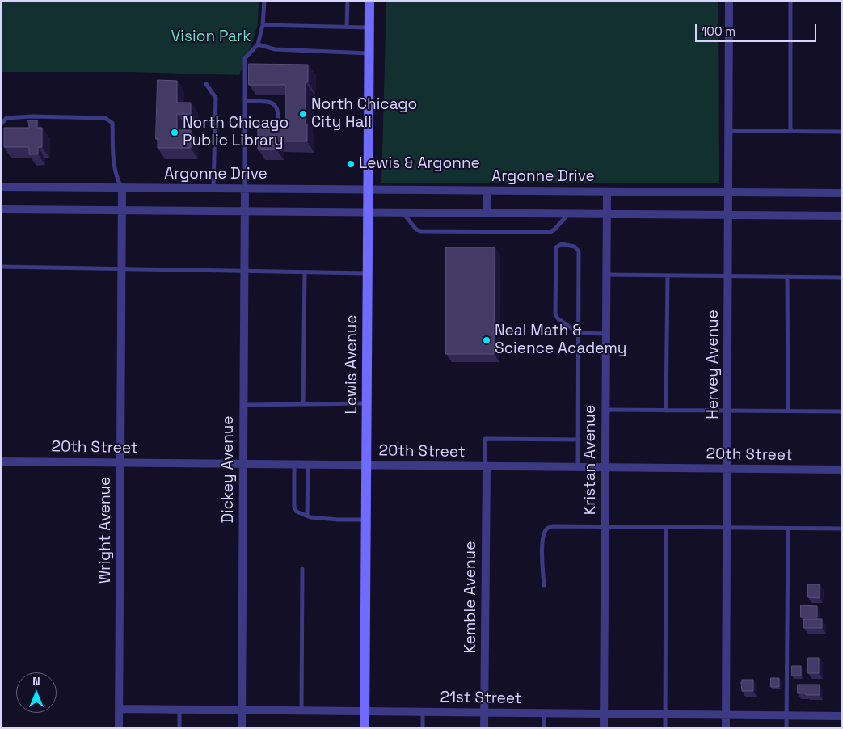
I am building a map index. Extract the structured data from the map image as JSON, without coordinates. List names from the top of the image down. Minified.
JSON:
{"streets":{"main road":["Lewis Avenue"],"street":["Argonne Drive","Hervey Avenue","20th Street","Kristan Avenue","Dickey Avenue","Wright Avenue","Kemble Avenue","21st Street"]},"crossings":[["Argonne Drive","Lewis Avenue"],["Argonne Drive","Hervey Avenue"],["Argonne Drive","Kristan Avenue"],["Argonne Drive","Dickey Avenue"],["Argonne Drive","Wright Avenue"],["Lewis Avenue","20th Street"],["Lewis Avenue","21st Street"],["Hervey Avenue","20th Street"],["Hervey Avenue","21st Street"],["20th Street","Kristan Avenue"],["20th Street","Dickey Avenue"],["20th Street","Wright Avenue"],["20th Street","Kemble Avenue"],["Kristan Avenue","21st Street"],["Dickey Avenue","21st Street"],["Wright Avenue","21st Street"],["Kemble Avenue","21st Street"]],"parks":["Vision Park"],"places":["North Chicago City Hall","North Chicago Public Library","Lewis & Argonne","Neal Math & Science Academy"],"scale_bar":"100 m","north":"top"}
